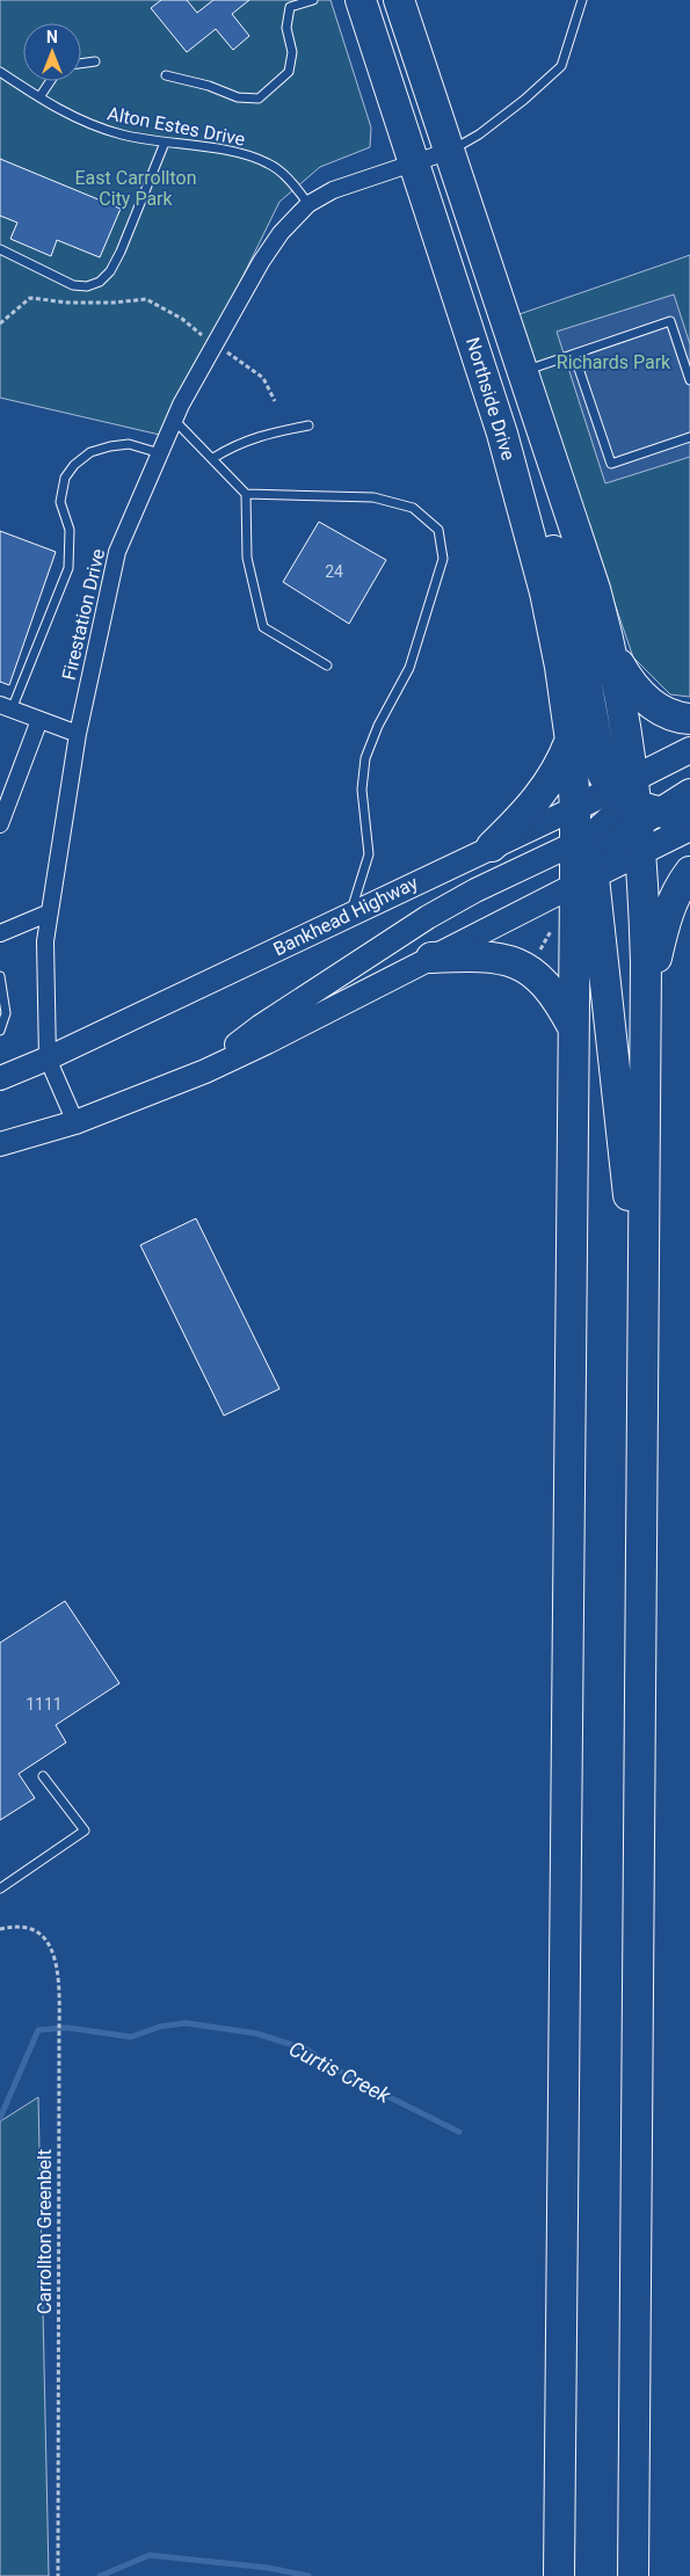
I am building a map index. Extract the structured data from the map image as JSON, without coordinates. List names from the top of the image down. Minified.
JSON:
{"streets":{"highway":["Northside Drive"],"main road":["Bankhead Highway"],"street":["Firestation Drive"],"lane":["Alton Estes Drive"],"path":["Carrollton Greenbelt"]},"crossings":[["Alton Estes Drive","Firestation Drive"],["Northside Drive","Firestation Drive"],["Northside Drive","Bankhead Highway"],["Firestation Drive","Bankhead Highway"]],"water":["Curtis Creek"],"parks":["East Carrollton City Park","Richards Park"],"house_numbers":["24","1111"],"north":"top"}
